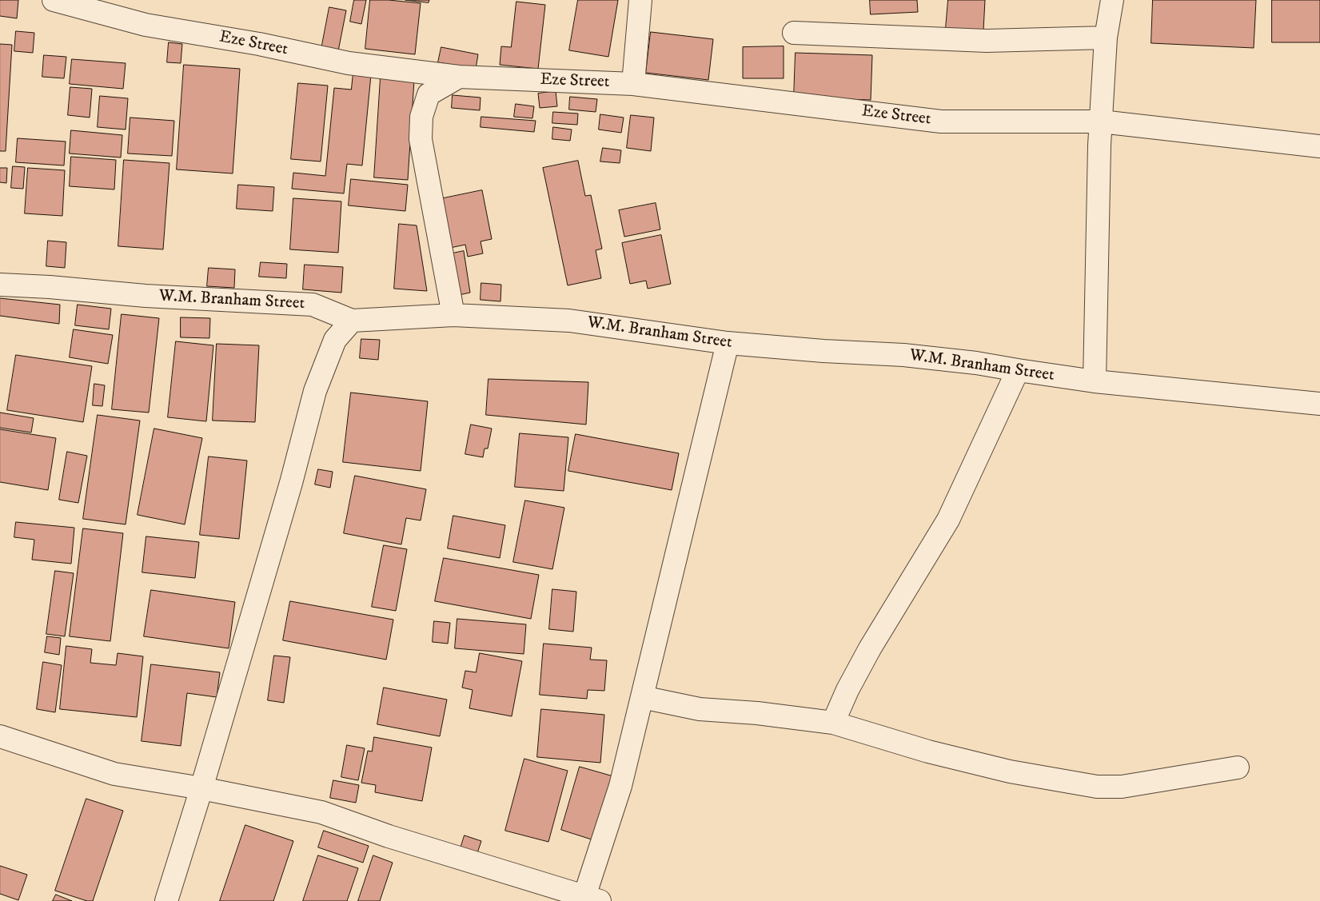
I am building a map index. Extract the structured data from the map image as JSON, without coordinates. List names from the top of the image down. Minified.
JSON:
{"streets":{"street":["Eze Street","W.M. Branham Street"]}}
